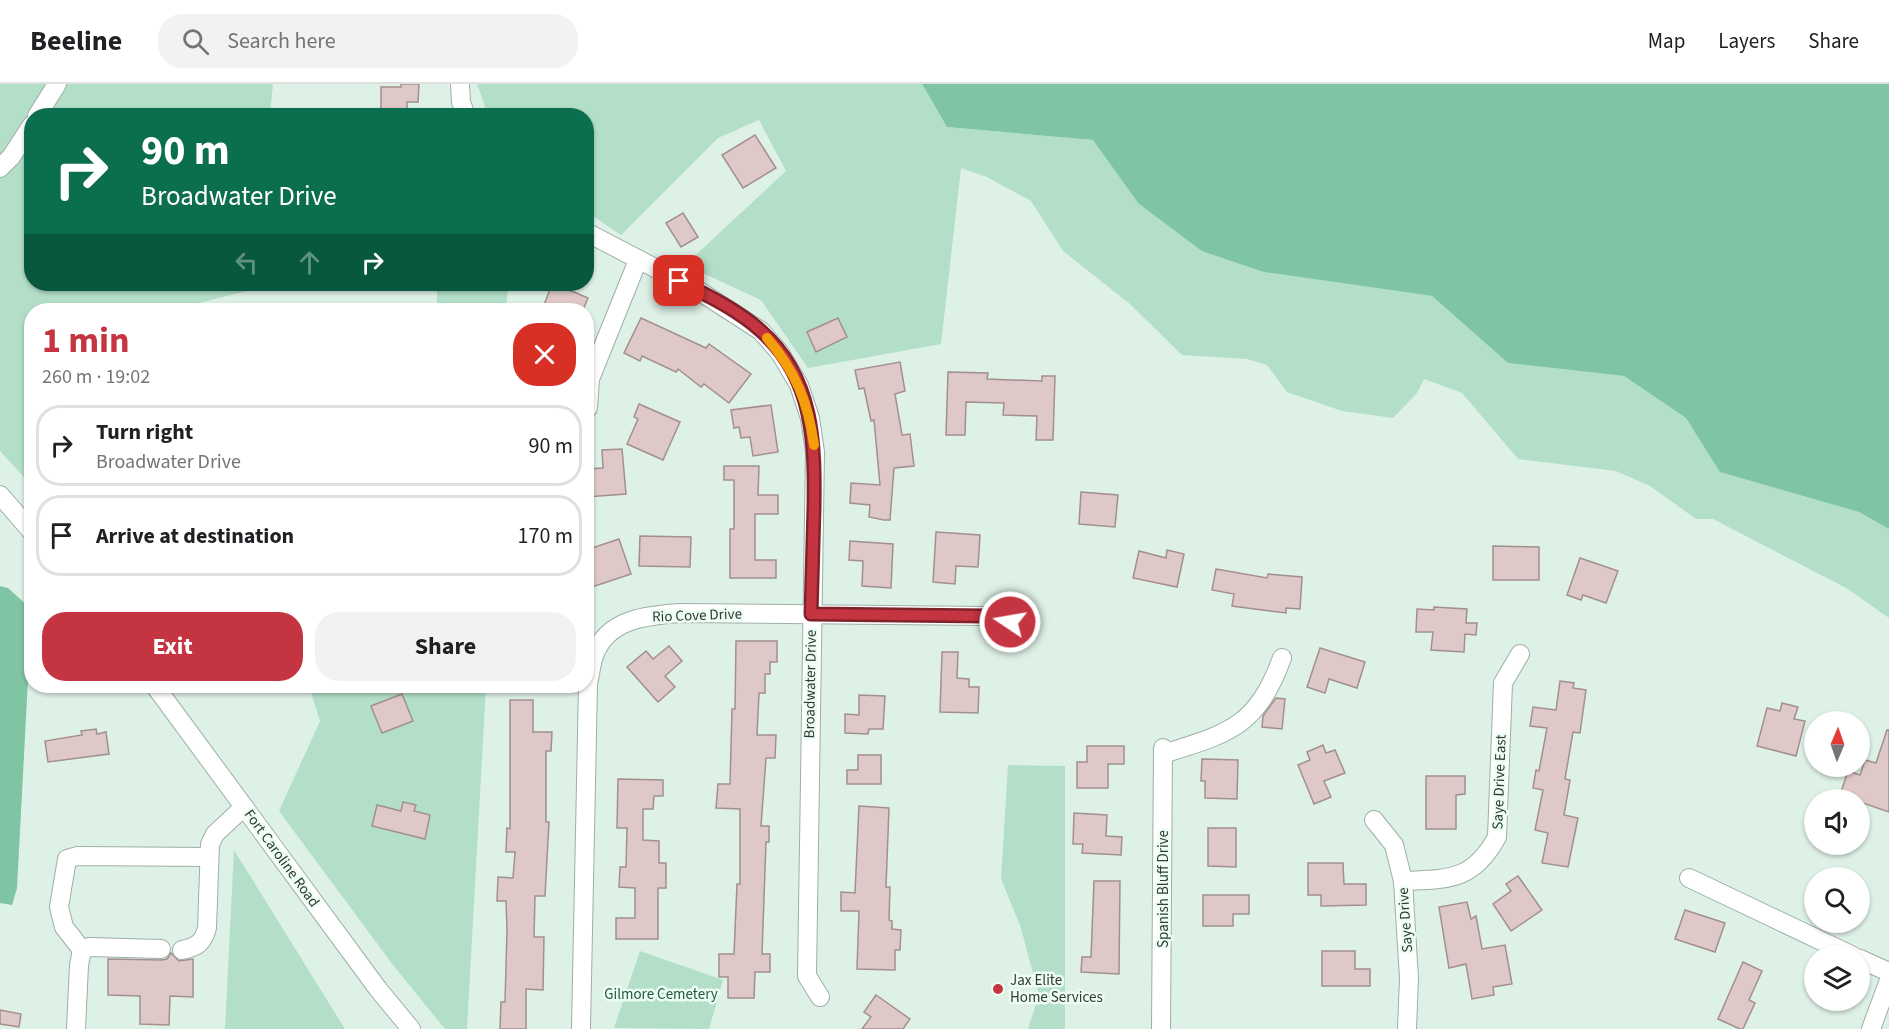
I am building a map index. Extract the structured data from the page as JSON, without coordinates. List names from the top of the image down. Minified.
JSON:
{"streets":{"street":["Rio Cove Drive","Broadwater Drive","Saye Drive East","Fort Caroline Road","Spanish Bluff Drive","Saye Drive"]},"crossings":[["Rio Cove Drive","Broadwater Drive"],["Saye Drive East","Saye Drive"]],"parks":["Gilmore Cemetery"],"places":["Jax Elite Home Services"],"north":"top","page":{"header":"Beeline","search":"Search here","nav":["Map","Layers","Share"],"turn":["90 m","Broadwater Drive"],"heading":["1 min","260 m · 19:02"],"list":[{"name":"Turn right","note":"Broadwater Drive","value":"90 m"},{"name":"Arrive at destination","value":"170 m"}],"buttons":["Exit","Share"]}}
